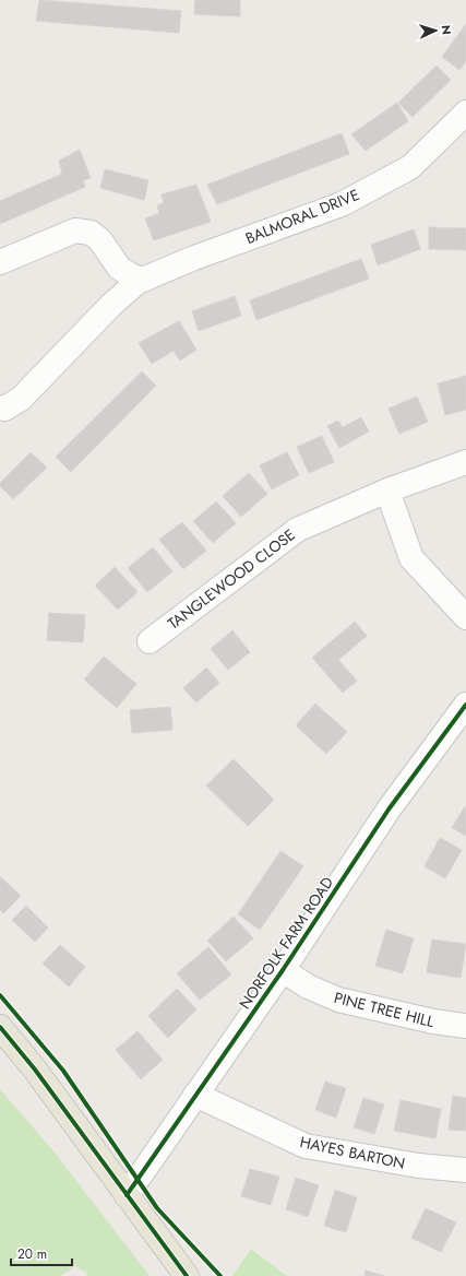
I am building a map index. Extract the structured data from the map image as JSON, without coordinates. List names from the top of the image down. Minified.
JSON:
{"streets":{"street":["BALMORAL DRIVE","TANGLEWOOD CLOSE","NORFOLK FARM ROAD","PINE TREE HILL","HAYES BARTON"]},"crossings":[["NORFOLK FARM ROAD","PINE TREE HILL"],["NORFOLK FARM ROAD","HAYES BARTON"]],"scale_bar":"20 m","north":"right"}
